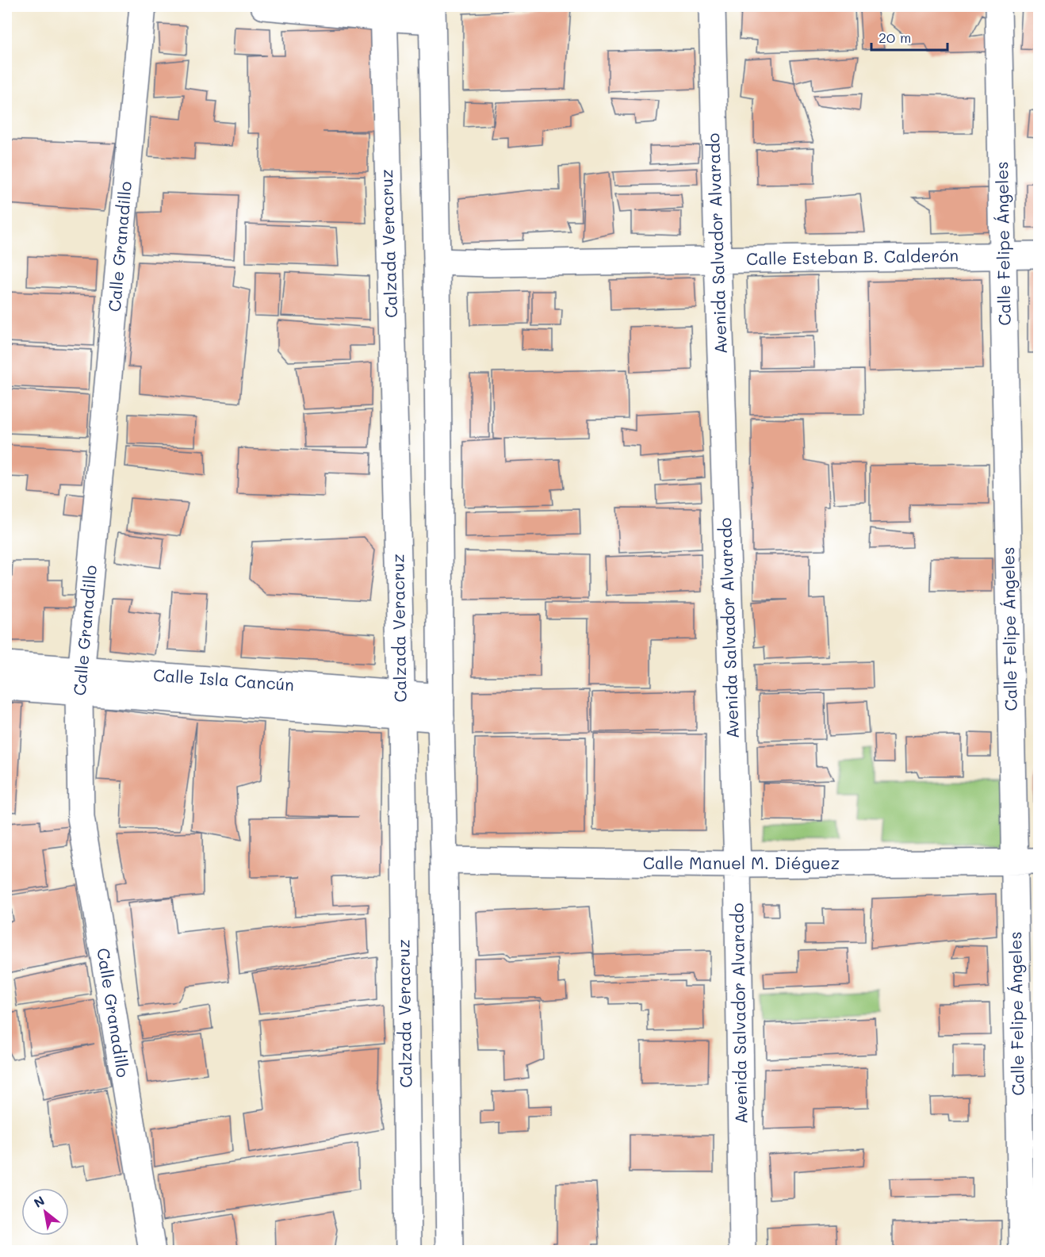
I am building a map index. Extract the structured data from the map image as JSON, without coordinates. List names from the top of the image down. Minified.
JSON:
{"streets":{"street":["Calzada Veracruz","Avenida Salvador Alvarado","Calle Felipe Ángeles","Calle Granadillo","Calle Esteban B. Calderón","Calle Isla Cancún","Calle Manuel M. Diéguez"]},"crossings":[["Calzada Veracruz","Calle Isla Cancún"],["Avenida Salvador Alvarado","Calle Esteban B. Calderón"],["Avenida Salvador Alvarado","Calle Manuel M. Diéguez"],["Calle Felipe Ángeles","Calle Esteban B. Calderón"],["Calle Felipe Ángeles","Calle Manuel M. Diéguez"],["Calle Granadillo","Calle Isla Cancún"]],"scale_bar":"20 m","north":"top left"}
